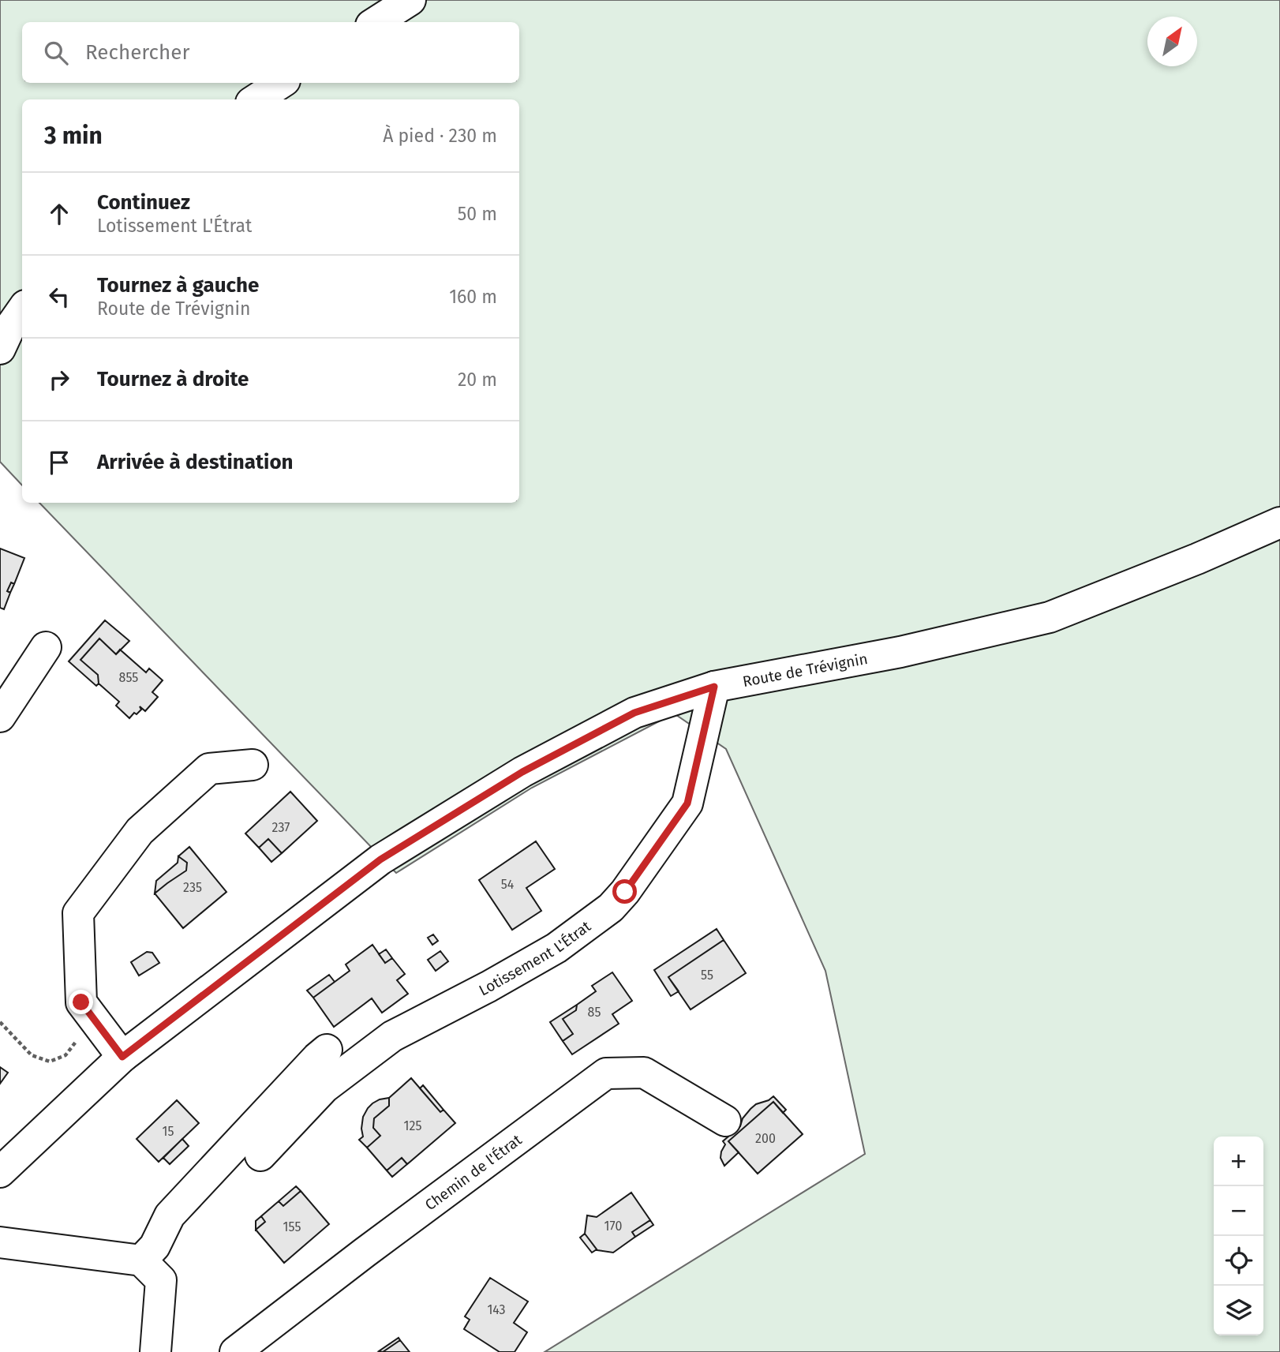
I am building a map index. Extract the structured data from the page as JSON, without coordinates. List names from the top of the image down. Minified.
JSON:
{"streets":{"street":["Route de Trévignin","Lotissement L'Étrat","Chemin de l'Étrat"]},"crossings":[["Route de Trévignin","Lotissement L'Étrat"]],"house_numbers":["855","237","54","235","55","85","125","15","200","170","155","143"],"north":"top right","page":{"search":"Rechercher","heading":["3 min","À pied · 230 m"],"list":[["Continuez","Lotissement L'Étrat","50 m"],["Tournez à gauche","Route de Trévignin","160 m"],["Tournez à droite","20 m"],"Arrivée à destination"],"map_buttons":["+","−"]}}
